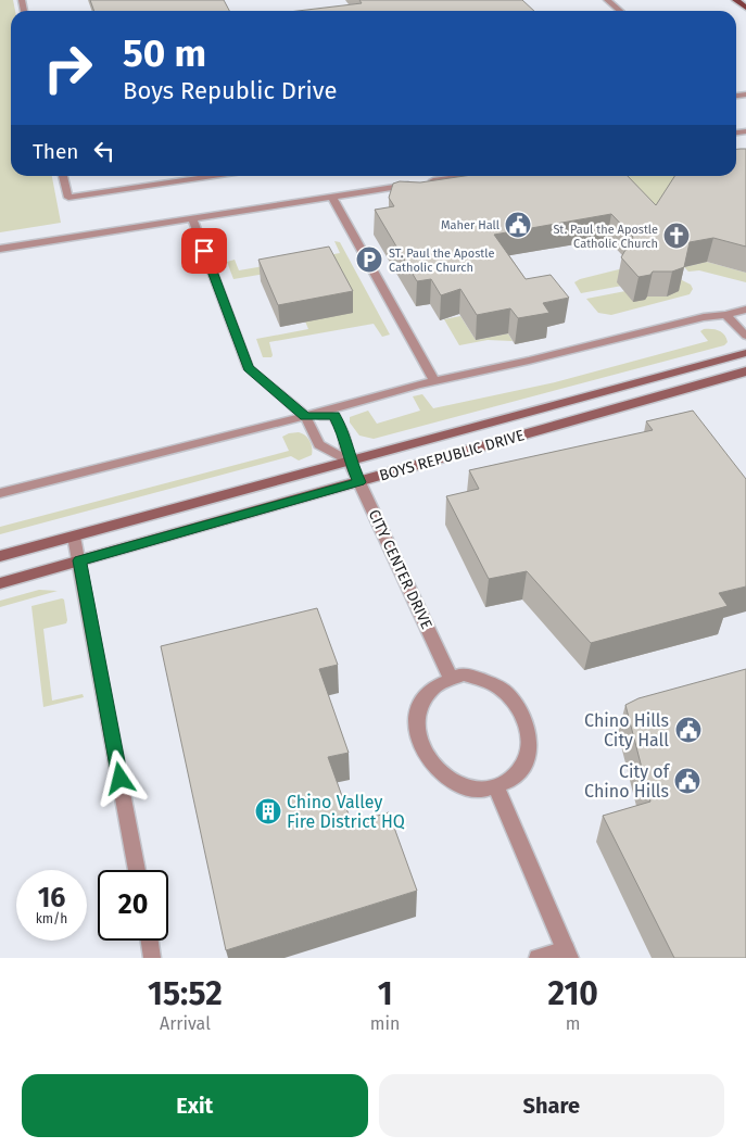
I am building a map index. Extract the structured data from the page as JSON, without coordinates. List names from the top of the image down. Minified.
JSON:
{"streets":{"main road":["BOYS REPUBLIC DRIVE"],"street":["CITY CENTER DRIVE"]},"crossings":[["BOYS REPUBLIC DRIVE","CITY CENTER DRIVE"]],"places":{"public building":["Maher Hall","Chino Hills City Hall","City of Chino Hills"],"church":["St. Paul the Apostle Catholic Church"],"parking":["ST. Paul the Apostle Catholic Church"],"building":["Chino Valley Fire District HQ"]},"page":{"turn":["50 m","Boys Republic Drive"],"then":"Then","speed":"16 km/h","limit":"20","eta":["15:52","Arrival","1","min","210","m"],"buttons":["Exit","Share"]}}
